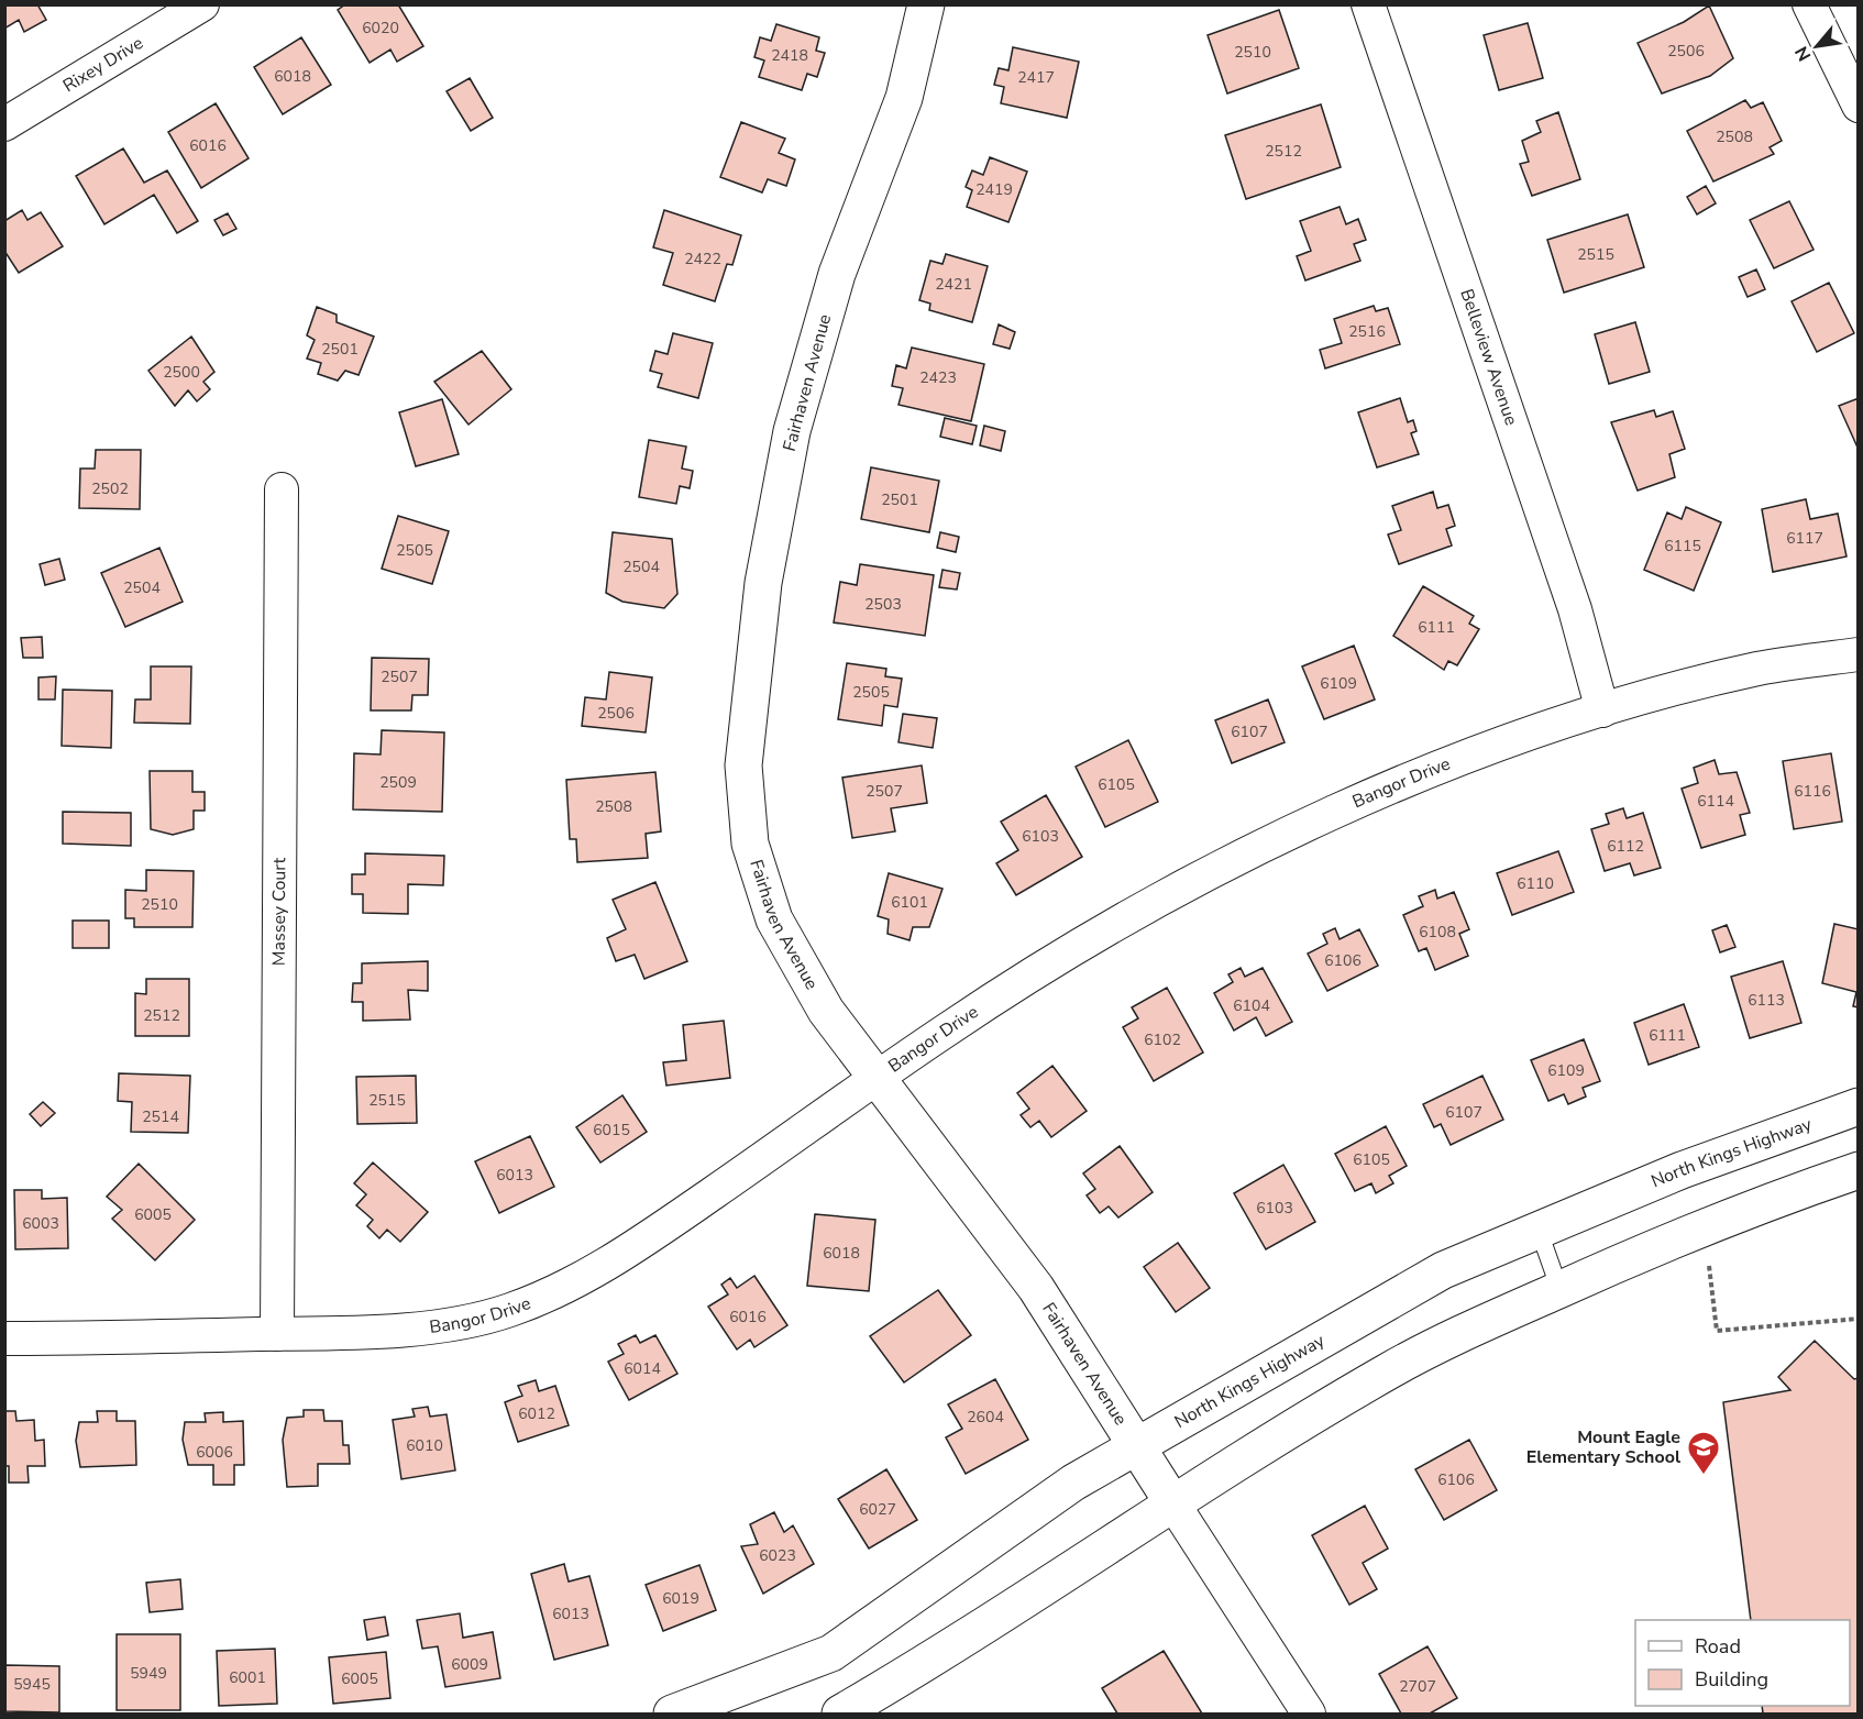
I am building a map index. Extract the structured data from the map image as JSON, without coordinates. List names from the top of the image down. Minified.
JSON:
{"streets":{"main road":["Fairhaven Avenue","North Kings Highway"],"street":["Rixey Drive","Belleview Avenue","Bangor Drive","Massey Court"]},"crossings":[["Belleview Avenue","Bangor Drive"],["Fairhaven Avenue","Bangor Drive"],["Fairhaven Avenue","North Kings Highway"],["Bangor Drive","Massey Court"]],"places":{"school or university":["Mount Eagle Elementary School"]},"house_numbers":["6020","2506","2510","2418","6018","2417","2508","6016","2512","2419","2515","2422","2421","2516","2501","2500","2423","2502","2501","6117","6115","2505","2504","2504","2503","6111","2507","6109","2505","2506","6107","2509","6105","2507","6116","6114","2508","6103","6112","6110","6101","2510","6108","6106","6113","6104","2512","6111","6102","6109","2515","6107","2514","6015","6105","6013","6103","6005","6003","6018","6016","6014","6012","2604","6010","6006","6106","6027","6023","6019","6013","6009","5949","6001","6005","5945","2707"],"legend":["Road","Building"],"north":"bottom left"}
